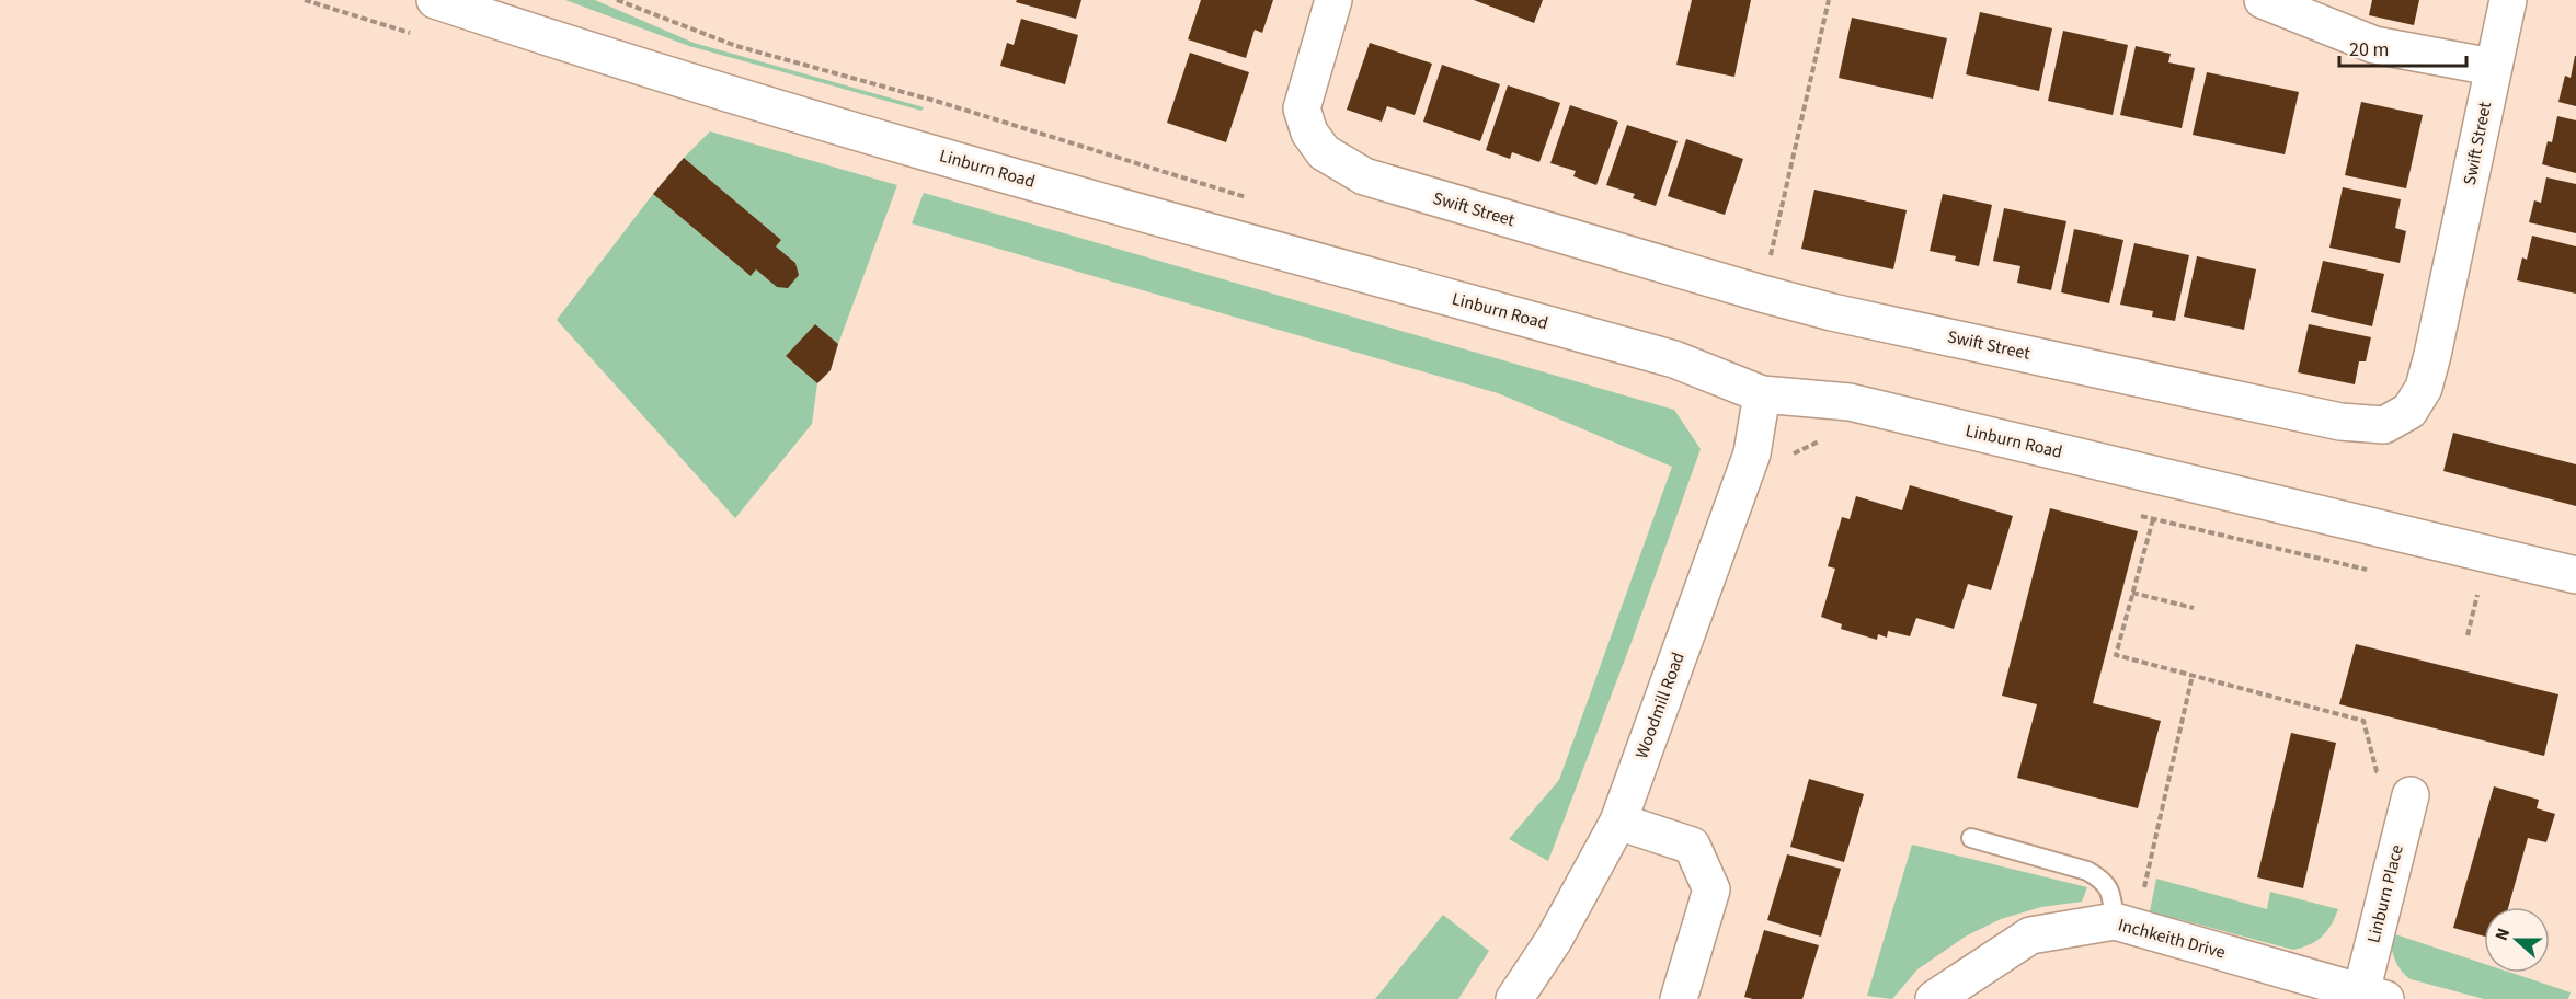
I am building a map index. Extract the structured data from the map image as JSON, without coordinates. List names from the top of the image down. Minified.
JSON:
{"streets":{"street":["Swift Street","Linburn Road","Woodmill Road","Linburn Place","Inchkeith Drive"]},"crossings":[["Linburn Road","Woodmill Road"],["Linburn Place","Inchkeith Drive"]],"scale_bar":"20 m","north":"left"}
